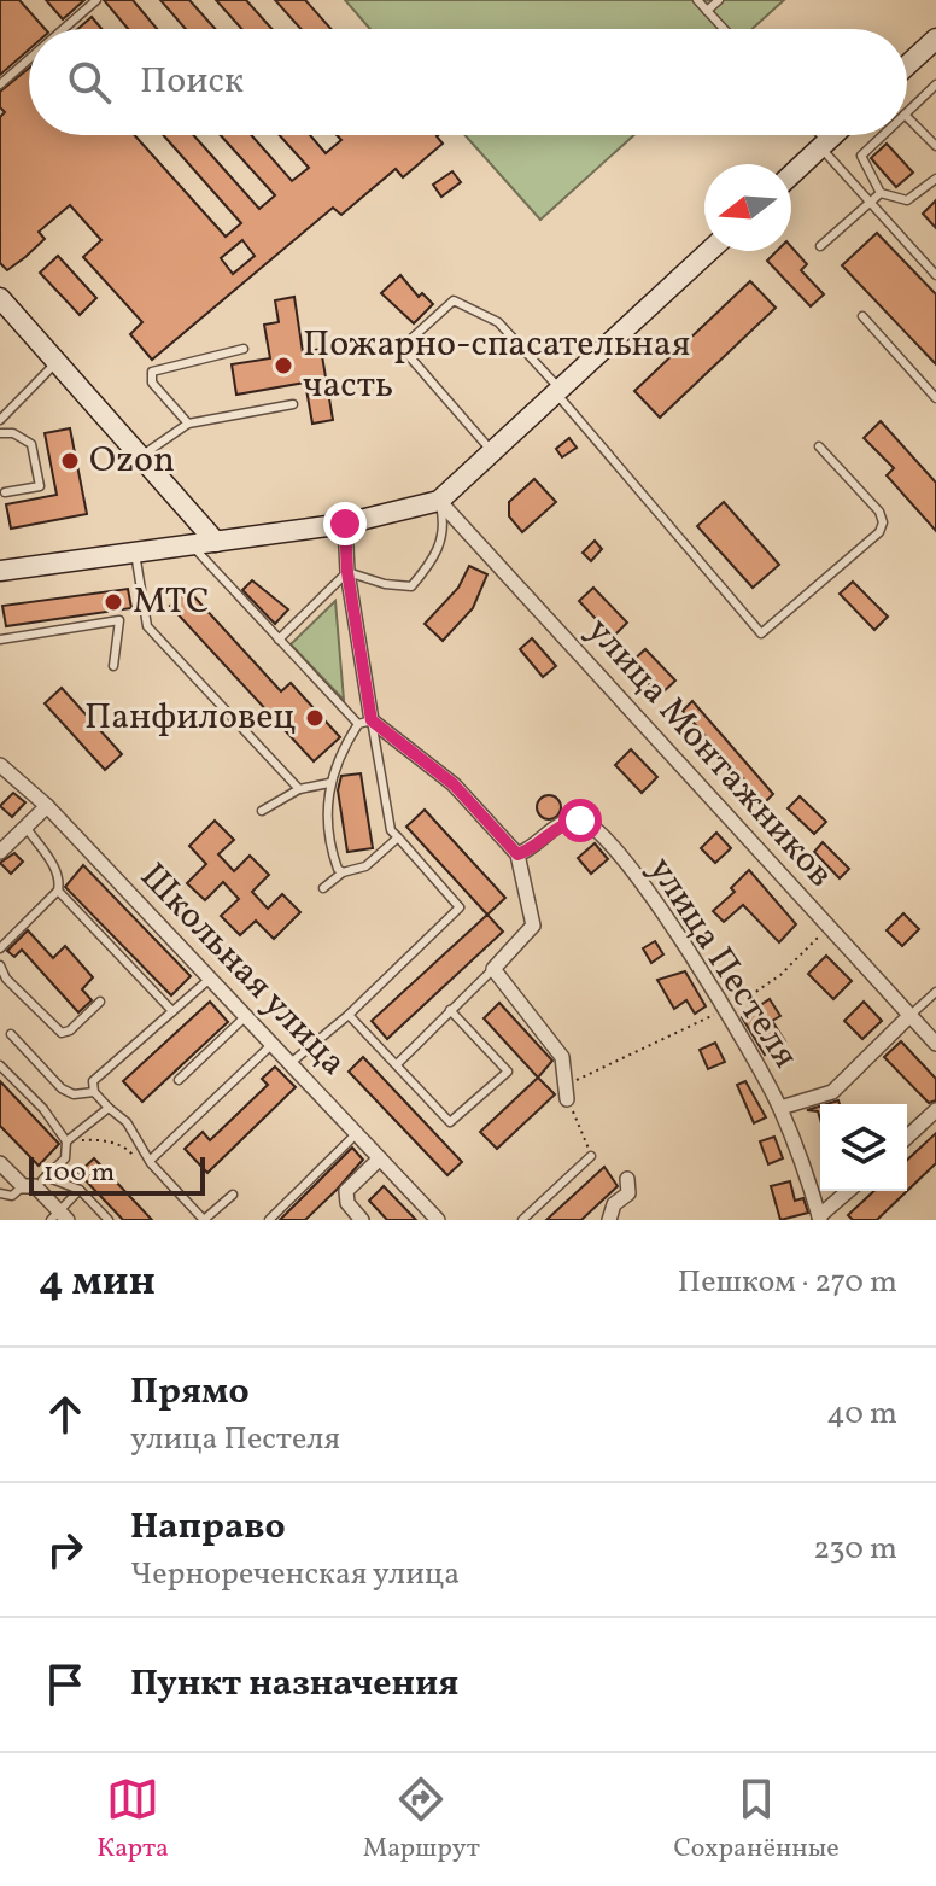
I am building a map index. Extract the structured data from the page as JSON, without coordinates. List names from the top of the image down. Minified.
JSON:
{"streets":{"street":["улица Монтажников","улица Пестеля","Школьная улица"]},"places":["Пожарно-спасательная часть","Ozon","МТС","Панфиловец"],"scale_bar":"100 m","north":"left","page":{"search":"Поиск","scale":"100 m","heading":["4 мин","Пешком · 270 m"],"list":[["Прямо","улица Пестеля","40 m"],["Направо","Чернореченская улица","230 m"],"Пункт назначения"],"nav":["Карта","Маршрут","Сохранённые"]}}
